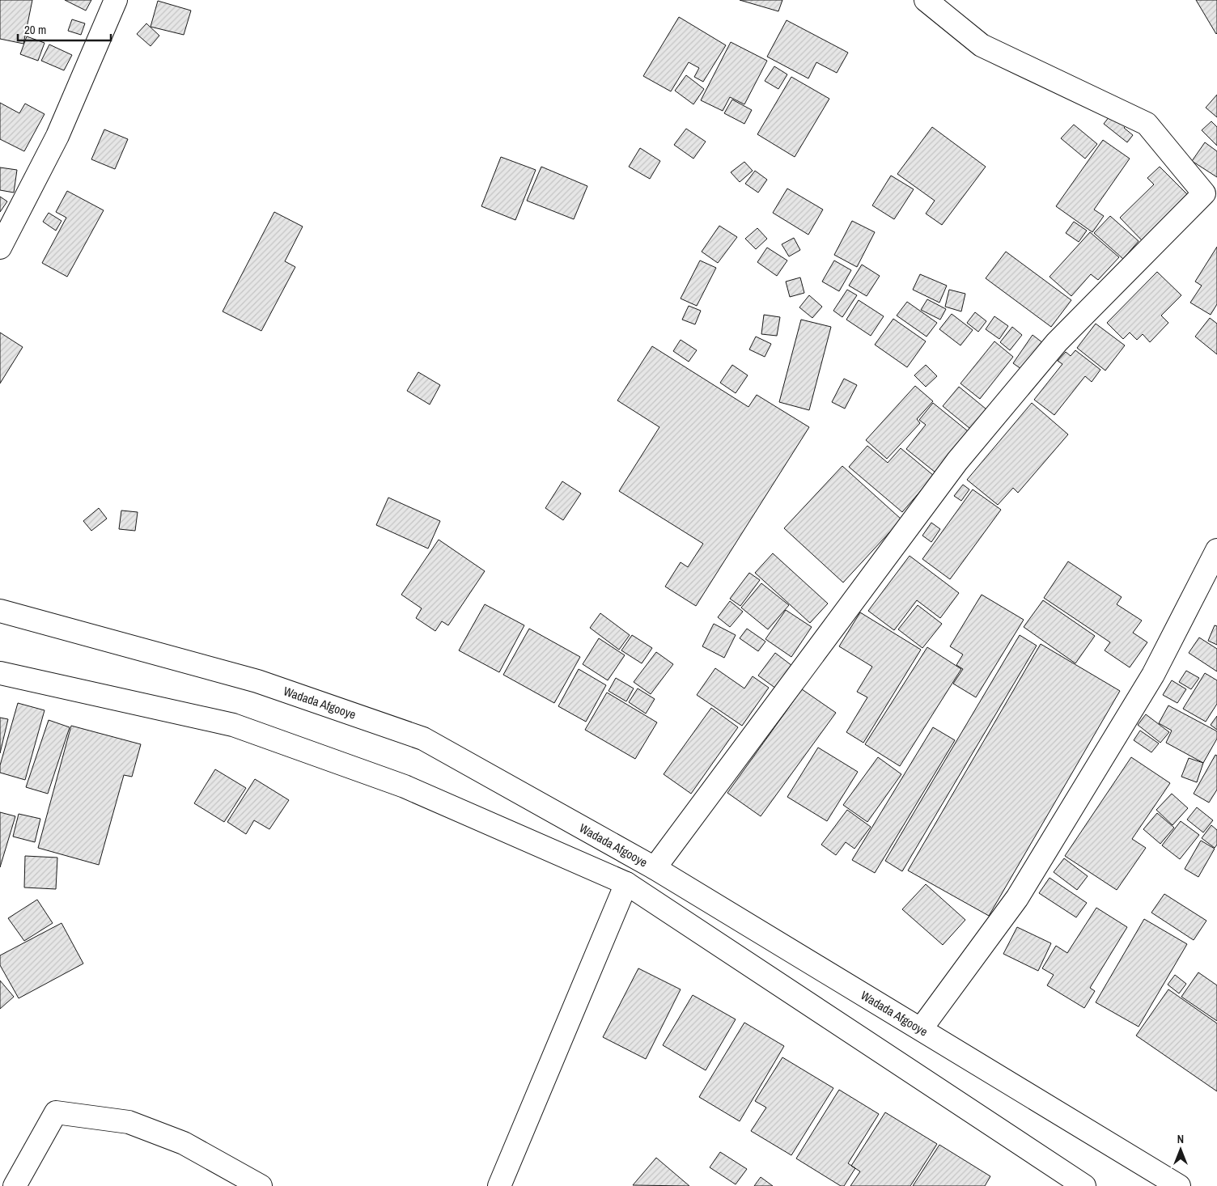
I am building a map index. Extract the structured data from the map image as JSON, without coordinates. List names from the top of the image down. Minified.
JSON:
{"streets":{"main road":["Wadada Afgooye"]},"scale_bar":"20 m","north":"top"}
